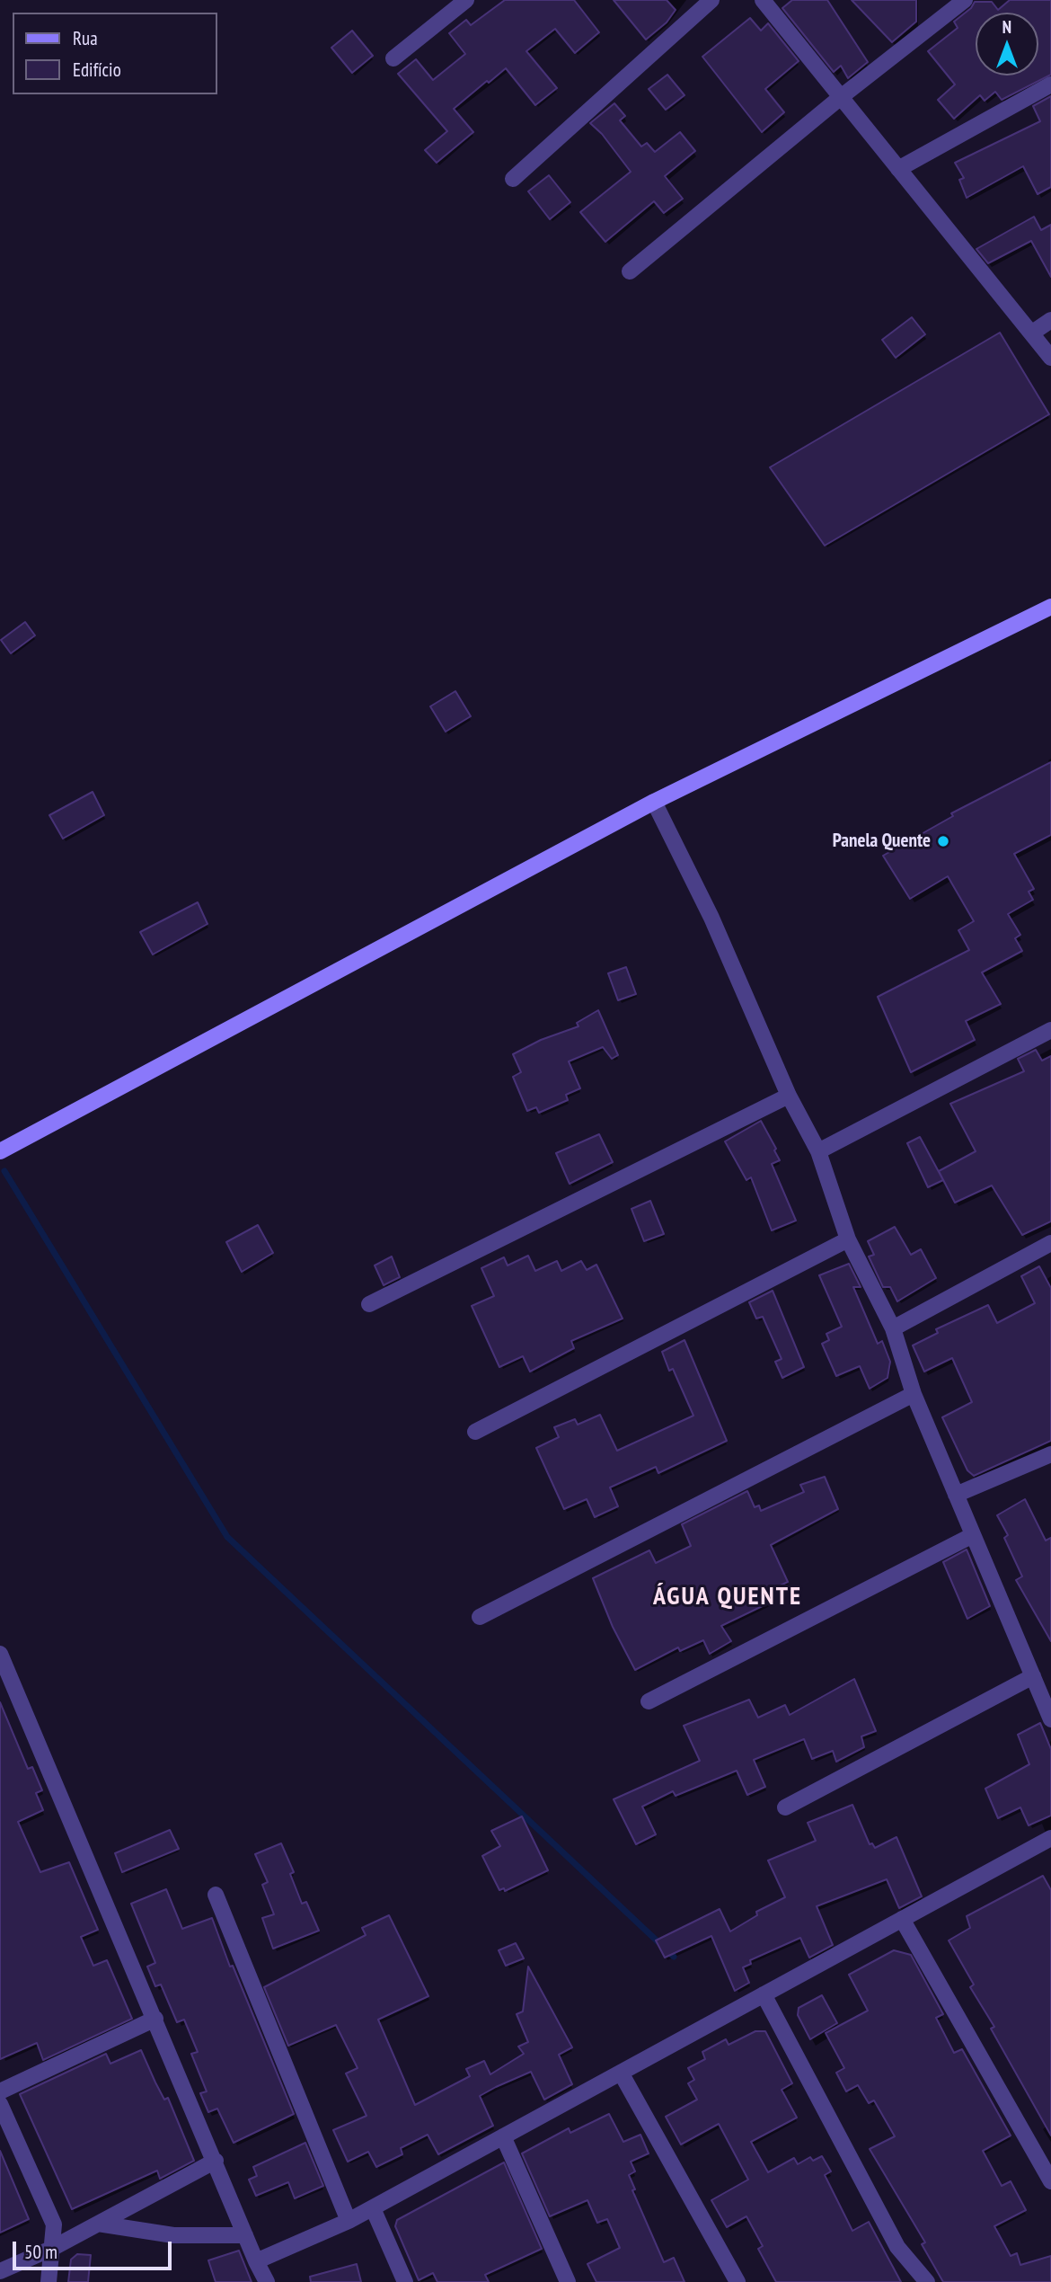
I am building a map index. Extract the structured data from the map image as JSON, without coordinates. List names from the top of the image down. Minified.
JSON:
{"districts":["ÁGUA QUENTE"],"places":["Panela Quente"],"legend":["Rua","Edifício"],"scale_bar":"50 m","north":"top"}
